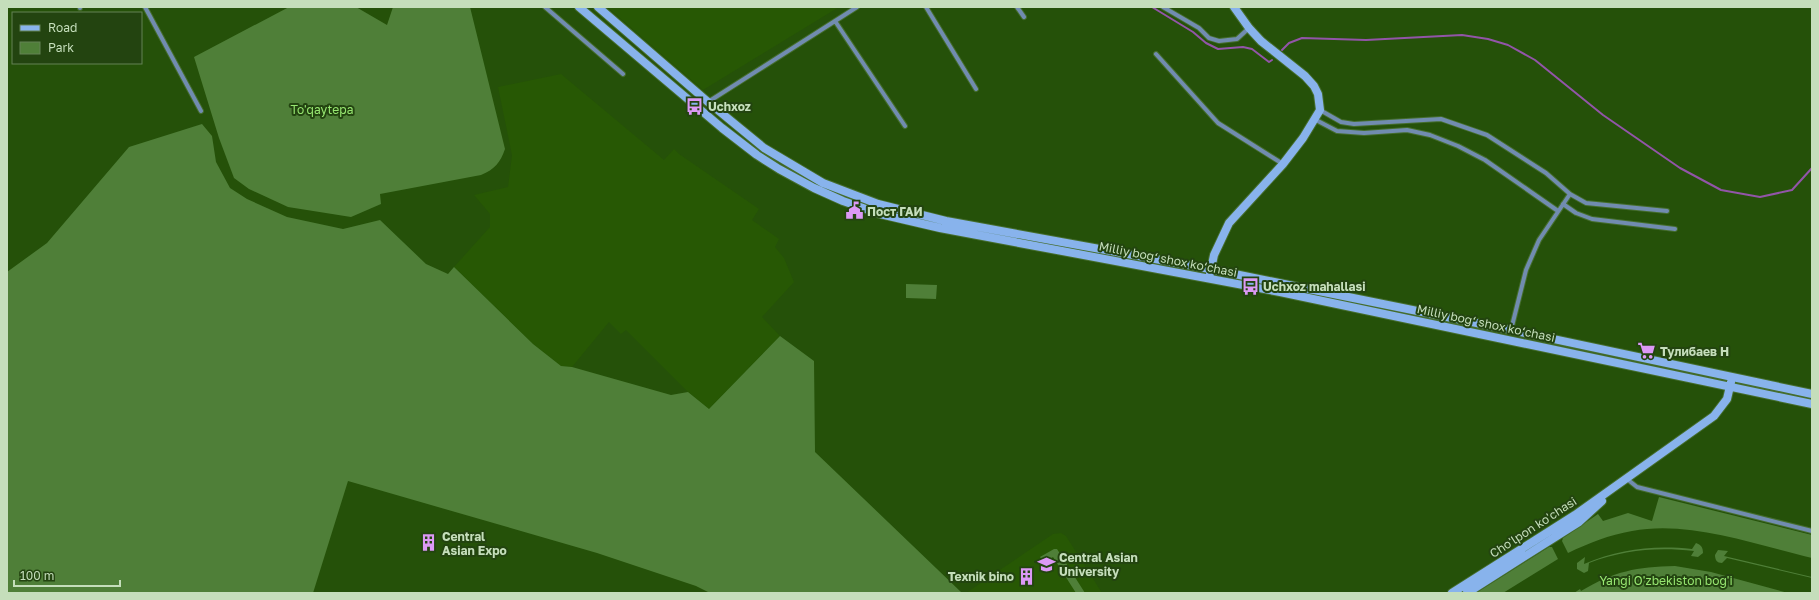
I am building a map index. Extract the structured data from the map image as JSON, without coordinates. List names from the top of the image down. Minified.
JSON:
{"streets":{"main road":["Milliy bog‘ shox ko‘chasi","Cho'lpon ko'chasi"]},"crossings":[["Milliy bog‘ shox ko‘chasi","Cho'lpon ko'chasi"]],"parks":["To'qaytepa","Yangi O'zbekiston bog'i"],"places":{"bus stop":["Uchxoz","Uchxoz mahallasi"],"public building":["Пост ГАИ"],"supermarket":["Тулибаев Н"],"building":["Central Asian Expo","Texnik bino"],"school or university":["Central Asian University"]},"legend":["Road","Park"],"scale_bar":"100 m"}
